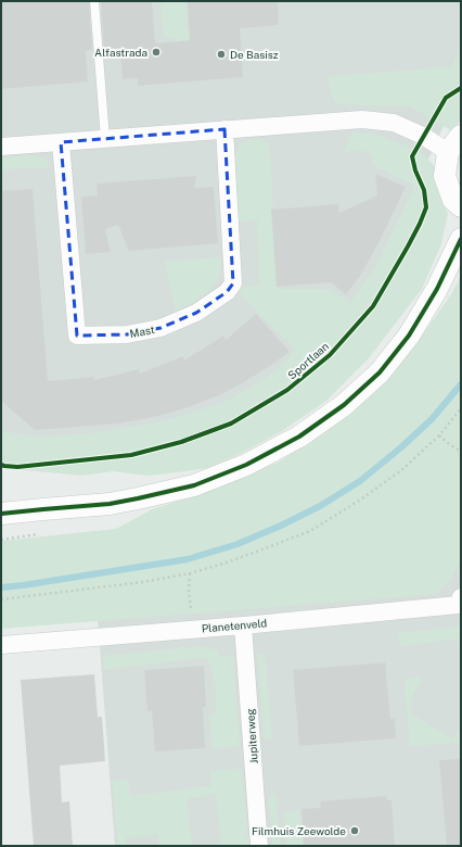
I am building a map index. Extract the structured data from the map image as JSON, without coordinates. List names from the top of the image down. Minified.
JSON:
{"streets":{"street":["Mast","Planetenveld","Jupiterweg"],"cycle path":["Sportlaan"]},"crossings":[["Planetenveld","Jupiterweg"]],"places":["Alfastrada","De Basisz","Filmhuis Zeewolde"]}
